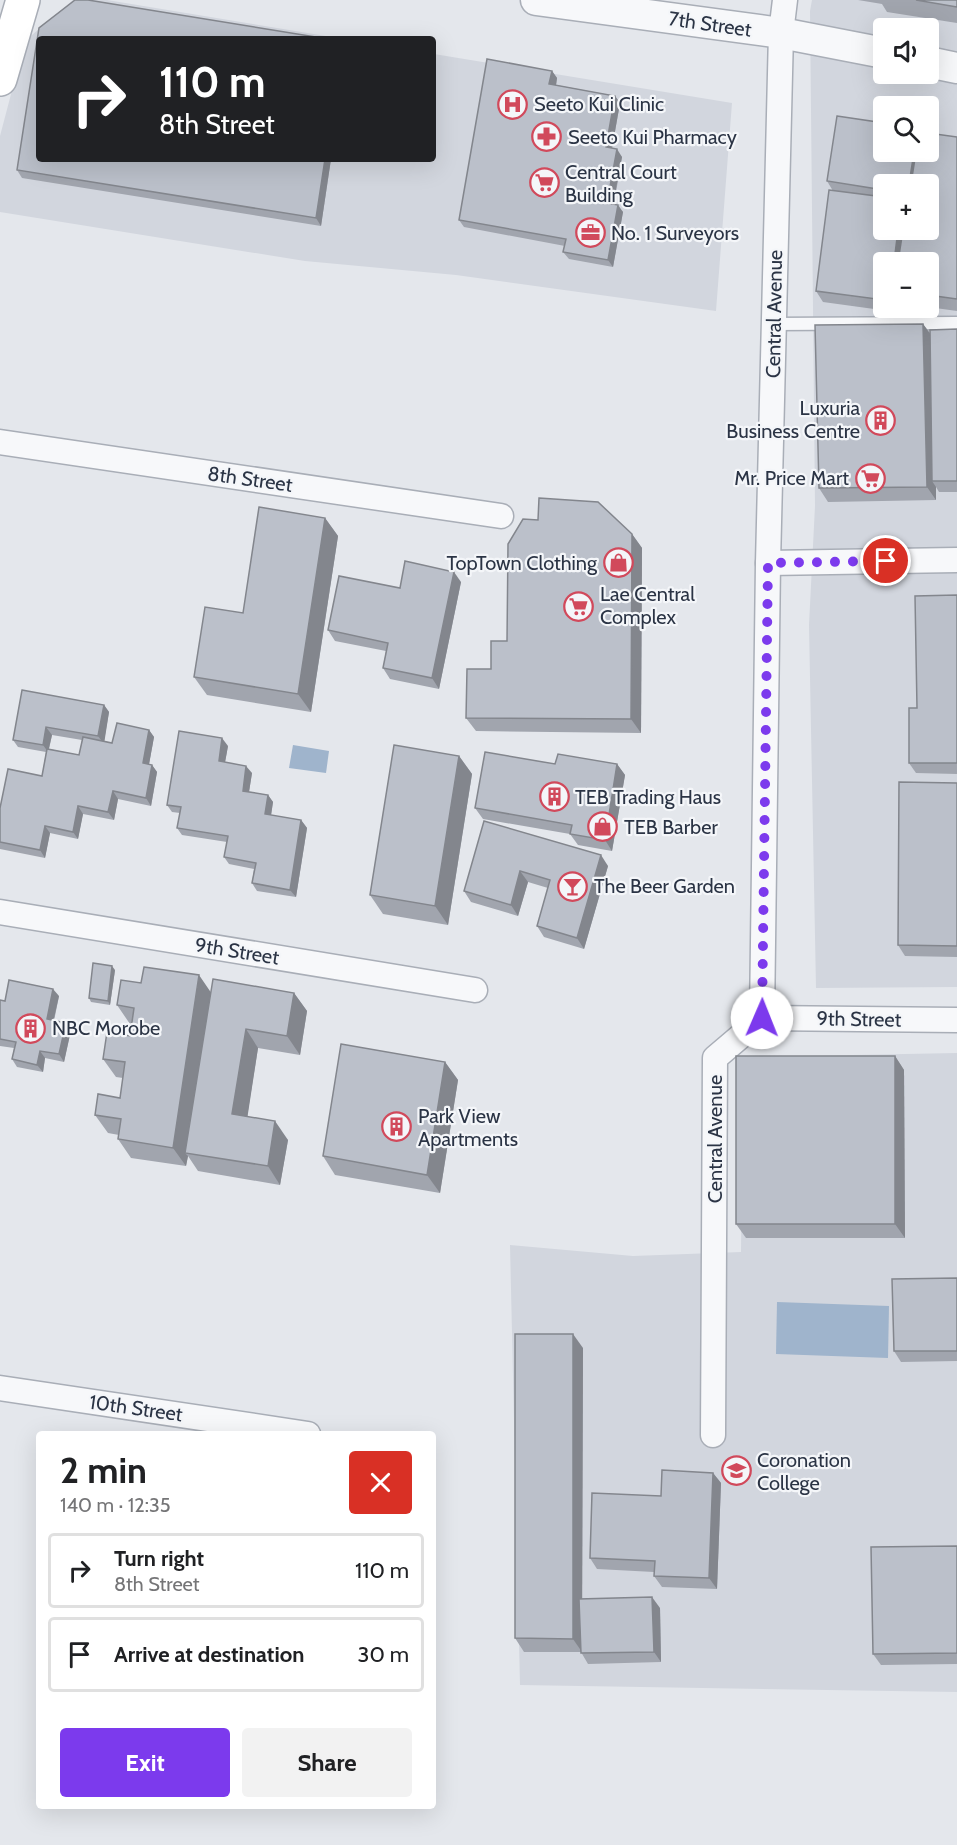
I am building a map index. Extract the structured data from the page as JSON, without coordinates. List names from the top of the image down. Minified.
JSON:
{"streets":{"street":["7th Street","Central Avenue","8th Street","9th Street","10th Street"]},"crossings":[["7th Street","Central Avenue"],["Central Avenue","9th Street"]],"places":{"hospital":["Seeto Kui Clinic"],"pharmacy":["Seeto Kui Pharmacy"],"supermarket":["Central Court Building","Mr. Price Mart","Lae Central Complex"],"office":["No. 1 Surveyors"],"building":["Luxuria Business Centre","TEB Trading Haus","NBC Morobe","Park View Apartments"],"shop":["TopTown Clothing","TEB Barber"],"bar":["The Beer Garden"],"school or university":["Coronation College"]},"page":{"map_buttons":["+","−"],"turn":["110 m","8th Street"],"heading":["2 min","140 m · 12:35"],"list":[{"name":"Turn right","note":"8th Street","value":"110 m"},{"name":"Arrive at destination","value":"30 m"}],"buttons":["Exit","Share"]}}
